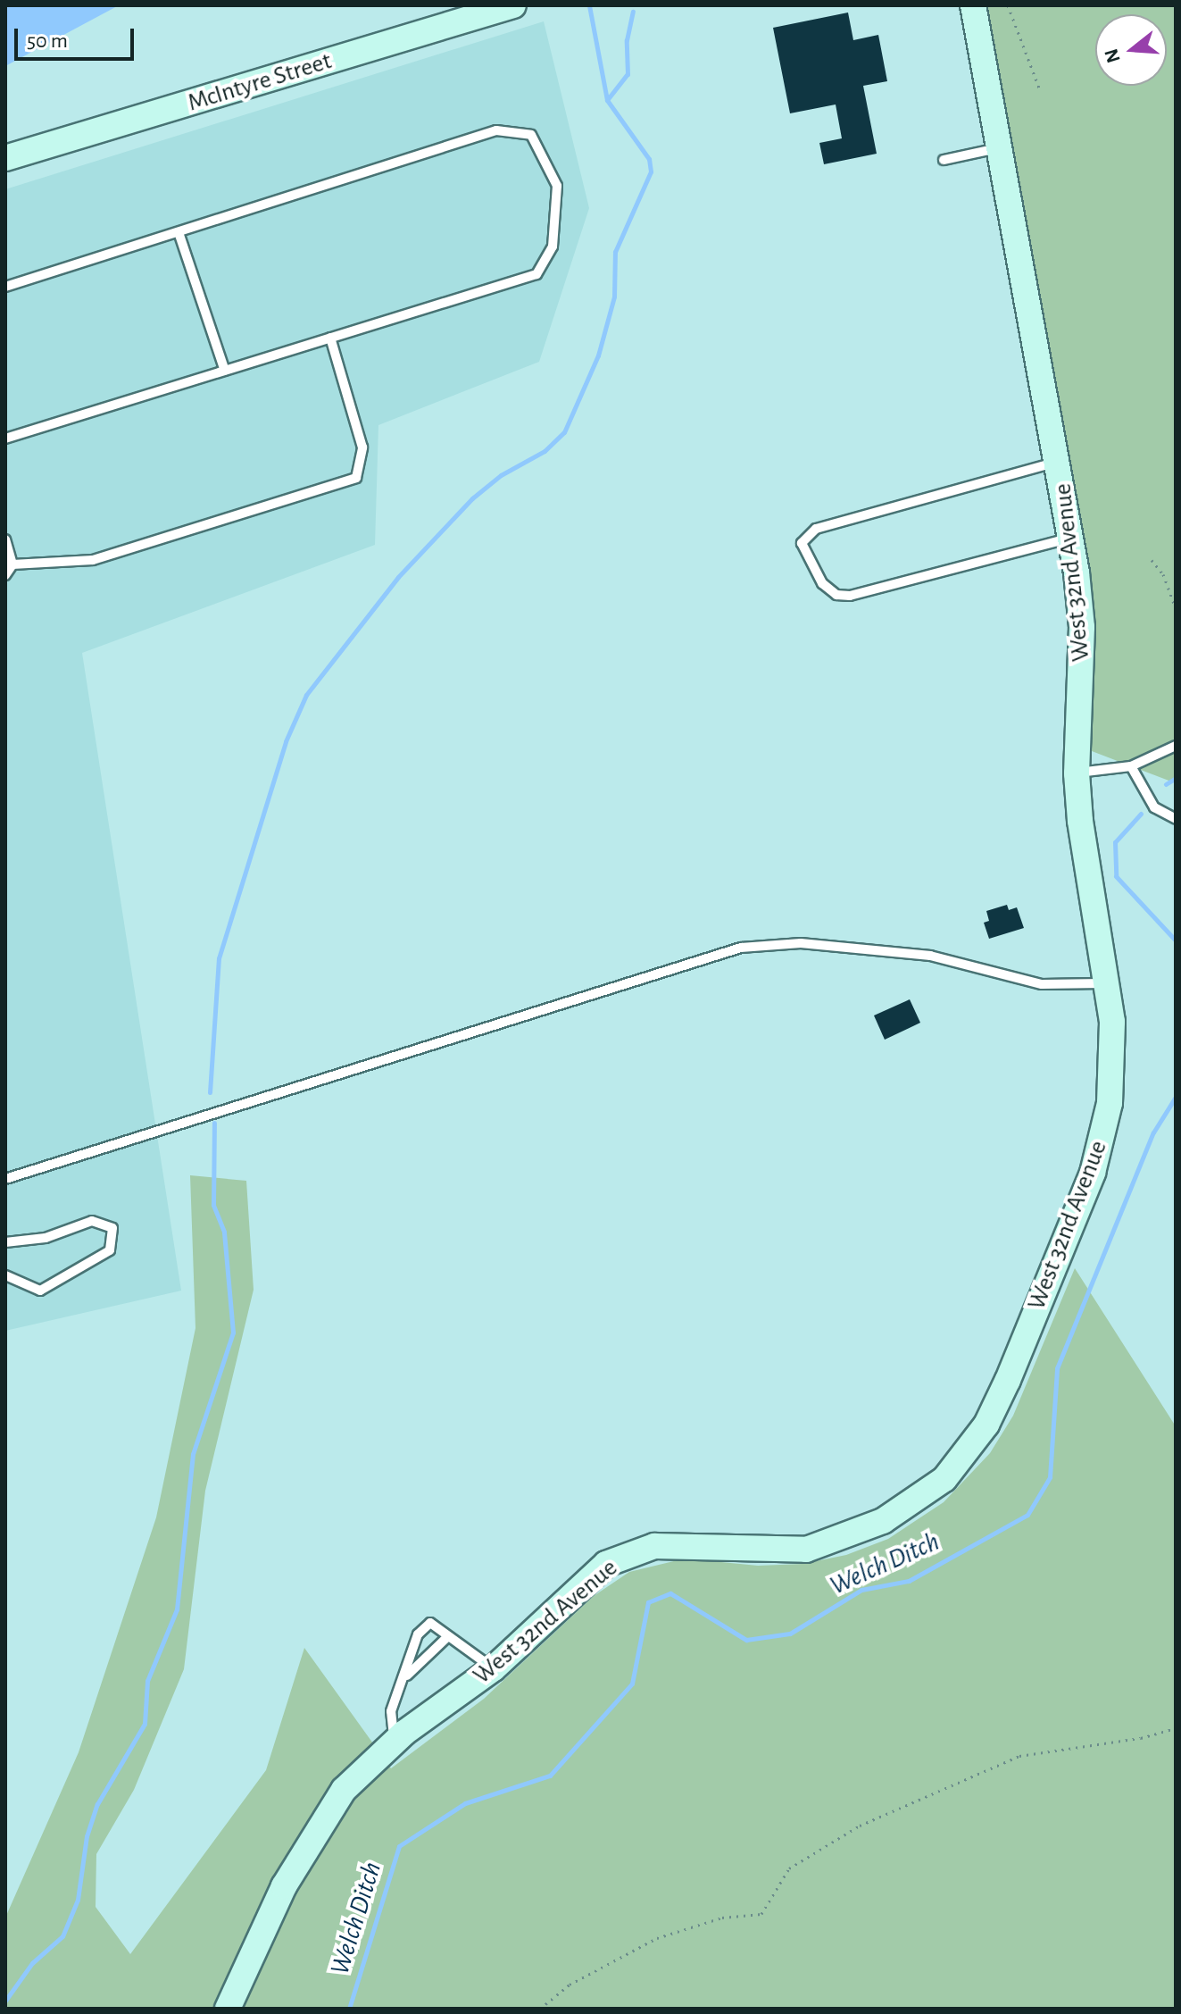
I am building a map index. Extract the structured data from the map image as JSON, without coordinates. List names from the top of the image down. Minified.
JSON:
{"streets":{"street":["McIntyre Street","West 32nd Avenue"]},"water":["Welch Ditch"],"scale_bar":"50 m","north":"left"}
